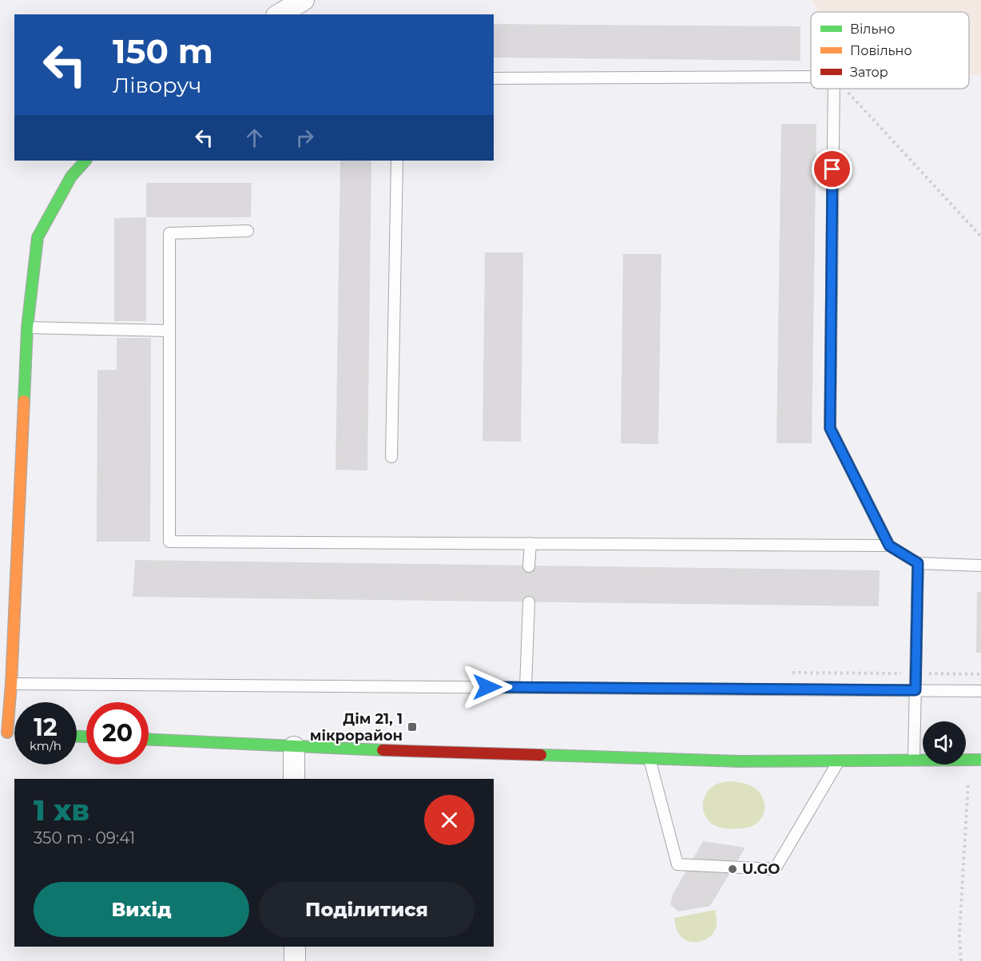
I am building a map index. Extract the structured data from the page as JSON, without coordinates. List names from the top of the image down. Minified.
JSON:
{"places":{"transit":["Дім 21, 1 мікрорайон"],"other":["U.GO"]},"legend":["Вільно","Повільно","Затор"],"page":{"turn":["150 m","Ліворуч"],"speed":"12 km/h","limit":"20","heading":["1 хв","350 m · 09:41"],"buttons":["Вихід","Поділитися"]}}
